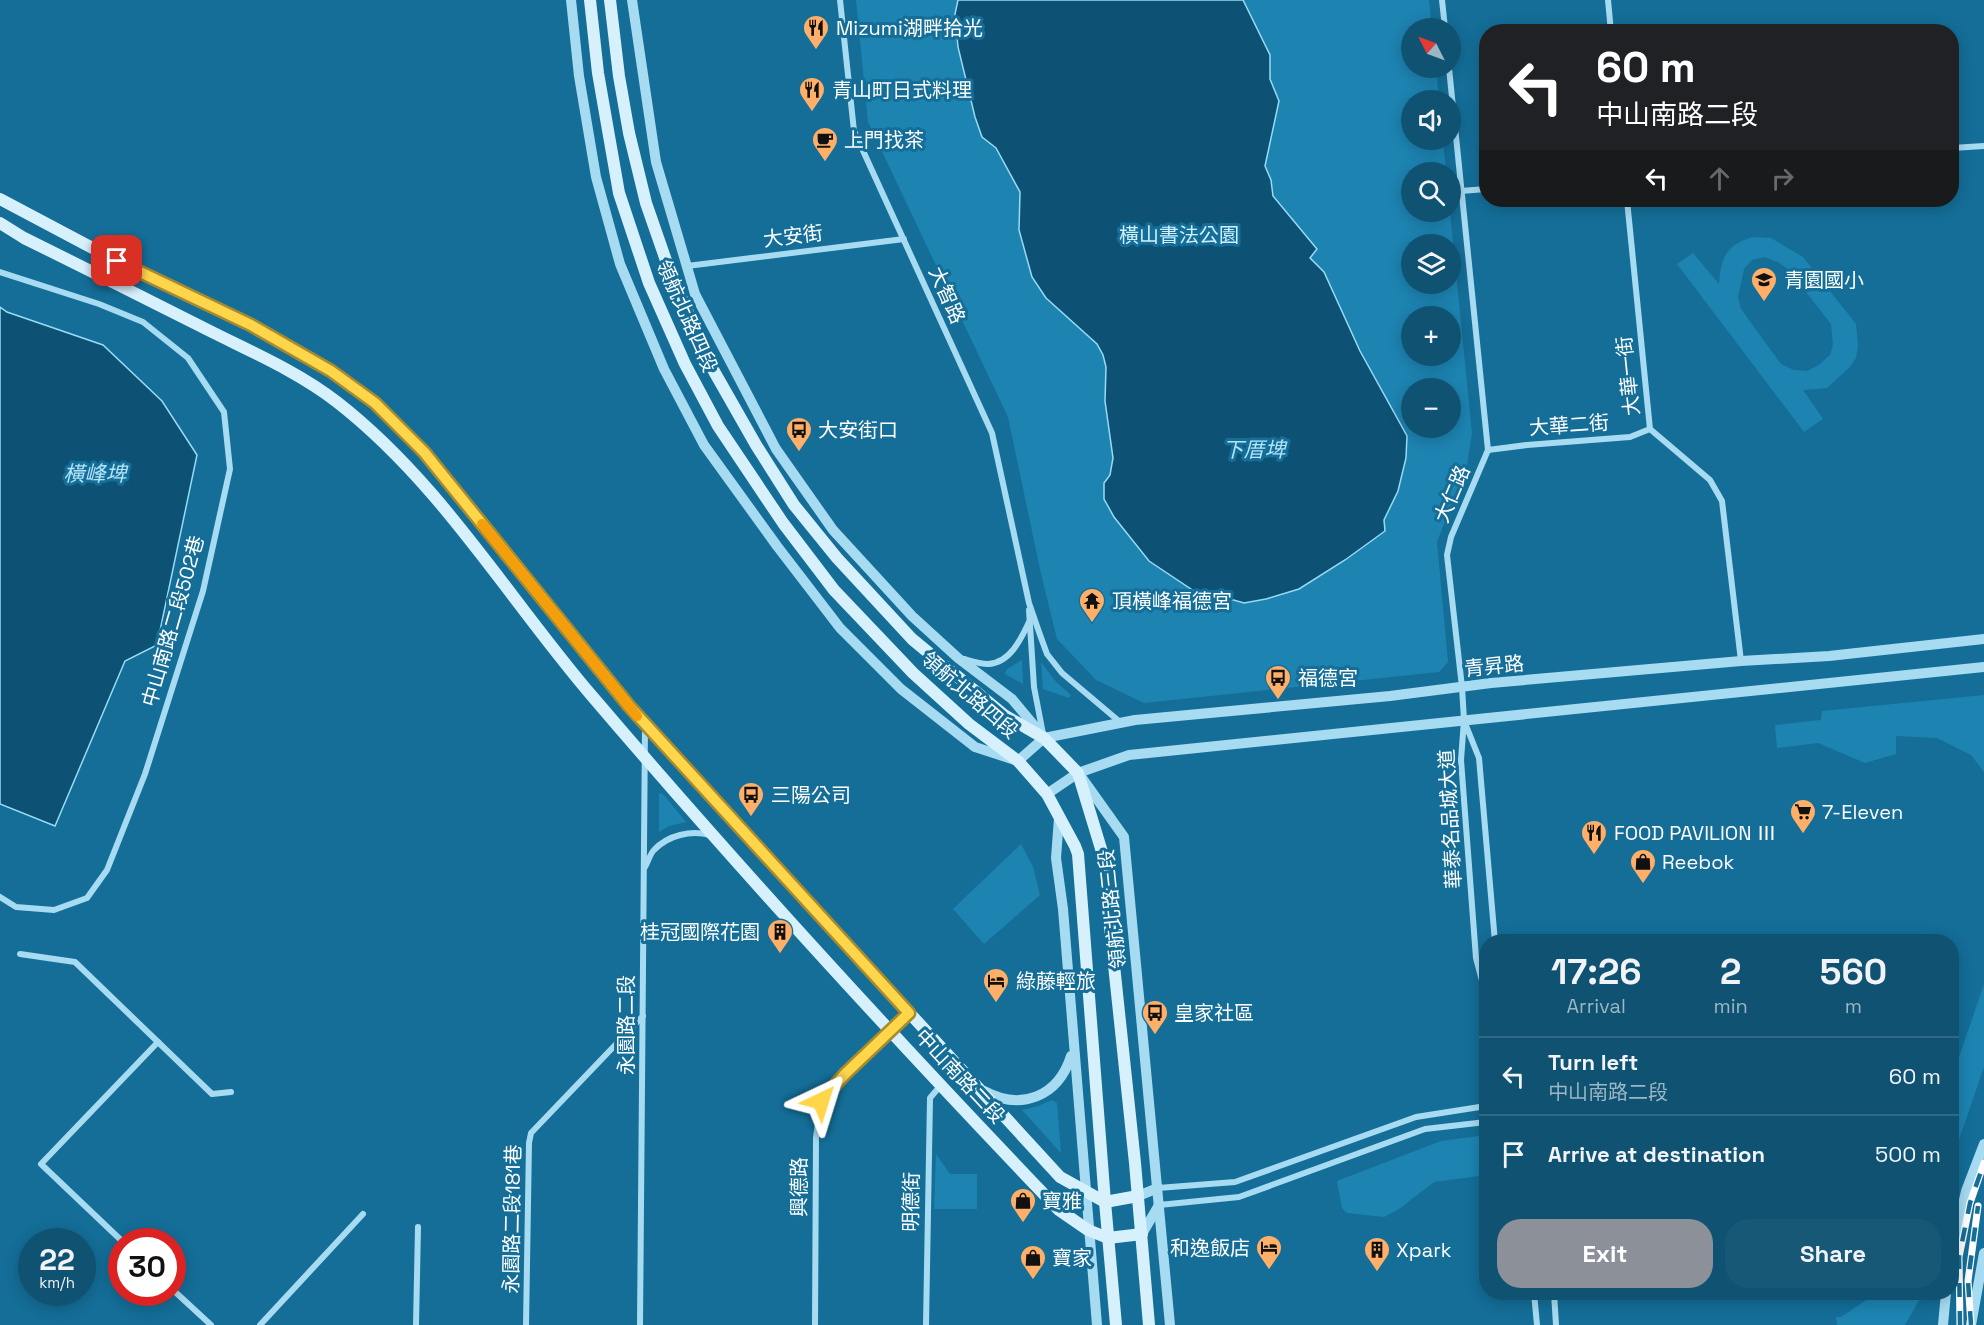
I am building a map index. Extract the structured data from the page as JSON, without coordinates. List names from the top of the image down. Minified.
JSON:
{"streets":{"main road":["領航北路四段","領航北路三段","中山南路二段"],"street":["大安街","大智路","大華一街","大華二街","大仁路","中山南路二段502巷","青昇路","華泰名品城大道","永園路二段","興德路","明德街","永園路二段181巷"]},"crossings":[["大安街","大智路"],["大安街","領航北路四段"],["大智路","領航北路四段"],["大智路","青昇路"],["領航北路四段","青昇路"],["領航北路四段","領航北路三段"],["大華一街","大華二街"],["大華一街","青昇路"],["大華二街","大仁路"],["大仁路","青昇路"],["大仁路","華泰名品城大道"],["領航北路三段","中山南路二段"],["永園路二段","中山南路二段"],["永園路二段","永園路二段181巷"],["中山南路二段","興德路"],["中山南路二段","明德街"]],"water":["下厝埤","橫峰埤"],"parks":["橫山書法公園"],"places":{"restaurant":["Mizumi湖畔拾光","青山町日式料理","FOOD PAVILION Ⅲ"],"cafe":["上門找茶"],"school or university":["青園國小"],"bus stop":["大安街口","福德宮","三陽公司","皇家社區"],"temple":["頂橫峰福德宮"],"supermarket":["7-Eleven"],"shop":["Reebok","寶雅","寶家"],"building":["桂冠國際花園","Xpark"],"hotel":["綠藤輕旅","和逸飯店"]},"north":"top left","page":{"map_buttons":["+","−"],"turn":["60 m","中山南路二段"],"eta":["17:26","Arrival","2","min","560","m"],"list":[{"name":"Turn left","note":"中山南路二段","value":"60 m"},{"name":"Arrive at destination","value":"500 m"}],"buttons":["Exit","Share"],"speed":"22 km/h","limit":"30"}}
